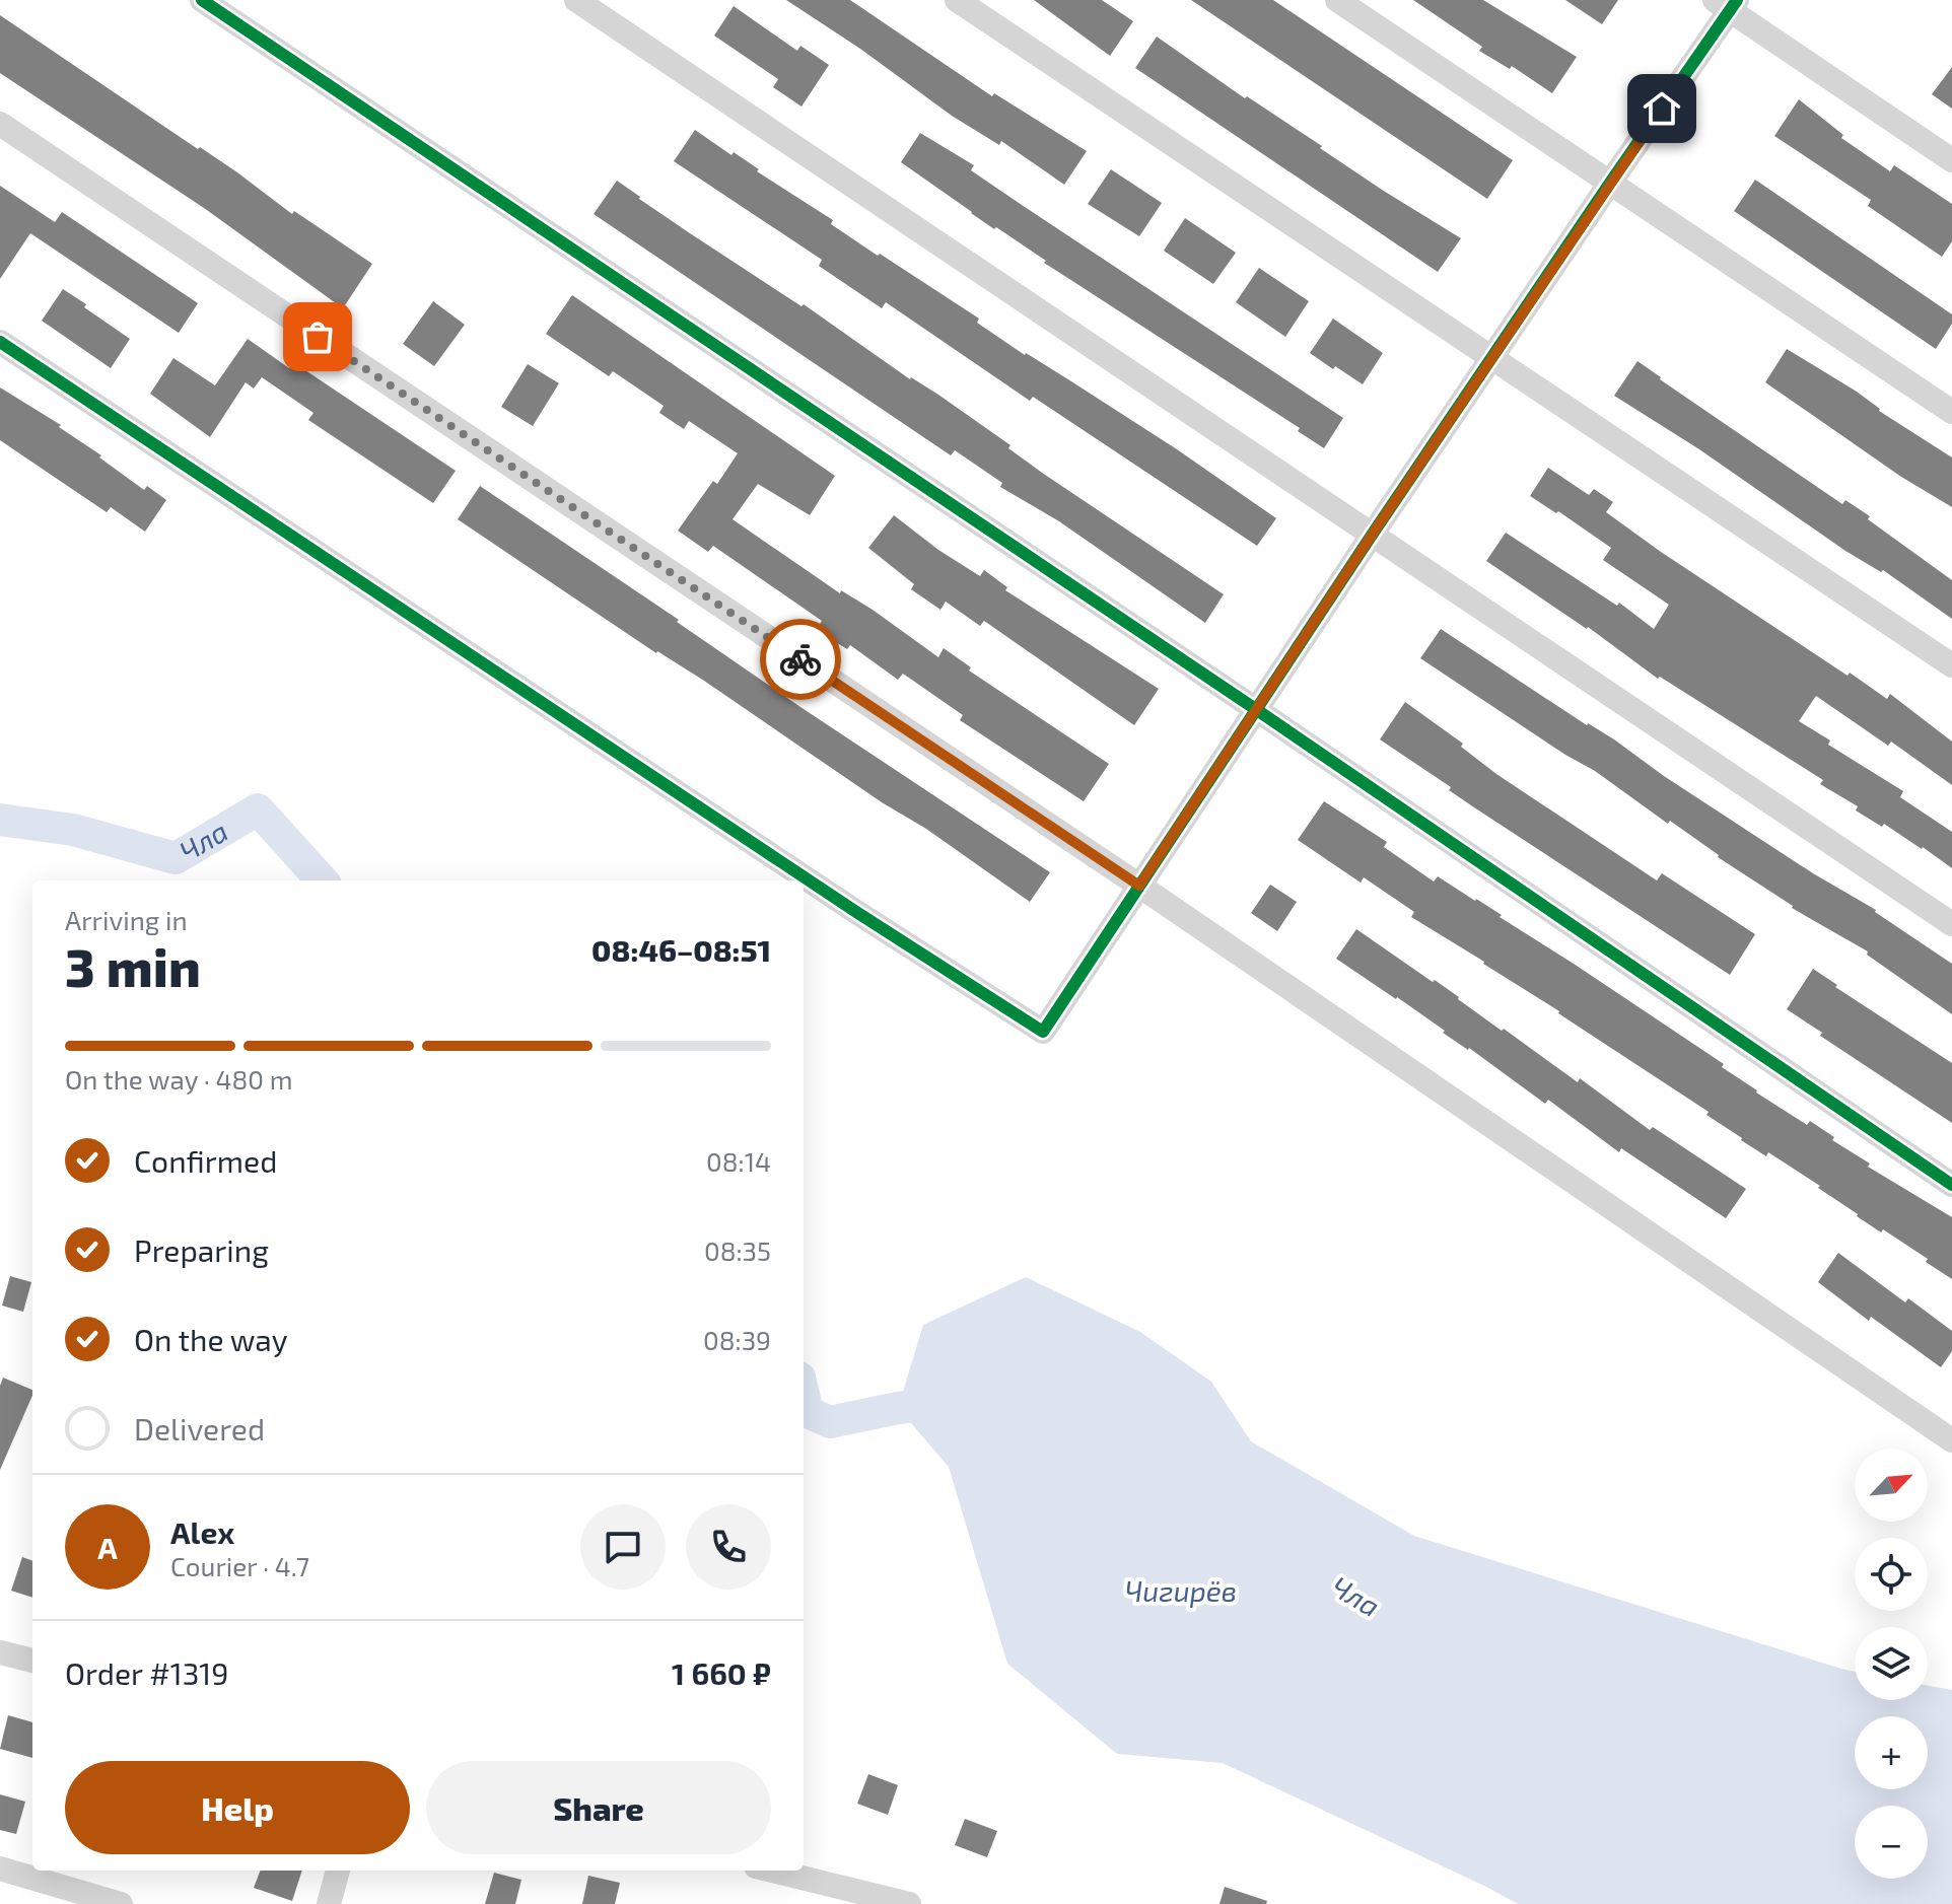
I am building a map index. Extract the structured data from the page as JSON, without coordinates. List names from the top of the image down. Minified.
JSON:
{"water":["Чла","Чигирёв"],"north":"top right","page":{"heading":["3 min","Arriving in","08:46–08:51"],"panel":["Alex","Courier · 4.7","Order #1319","1 660 ₽"],"bar":"On the way · 480 m","list":[["Confirmed","08:14"],["Preparing","08:35"],["On the way","08:39"],"Delivered"],"map_buttons":["+","−"],"round":"A","buttons":["Help","Share"]}}
